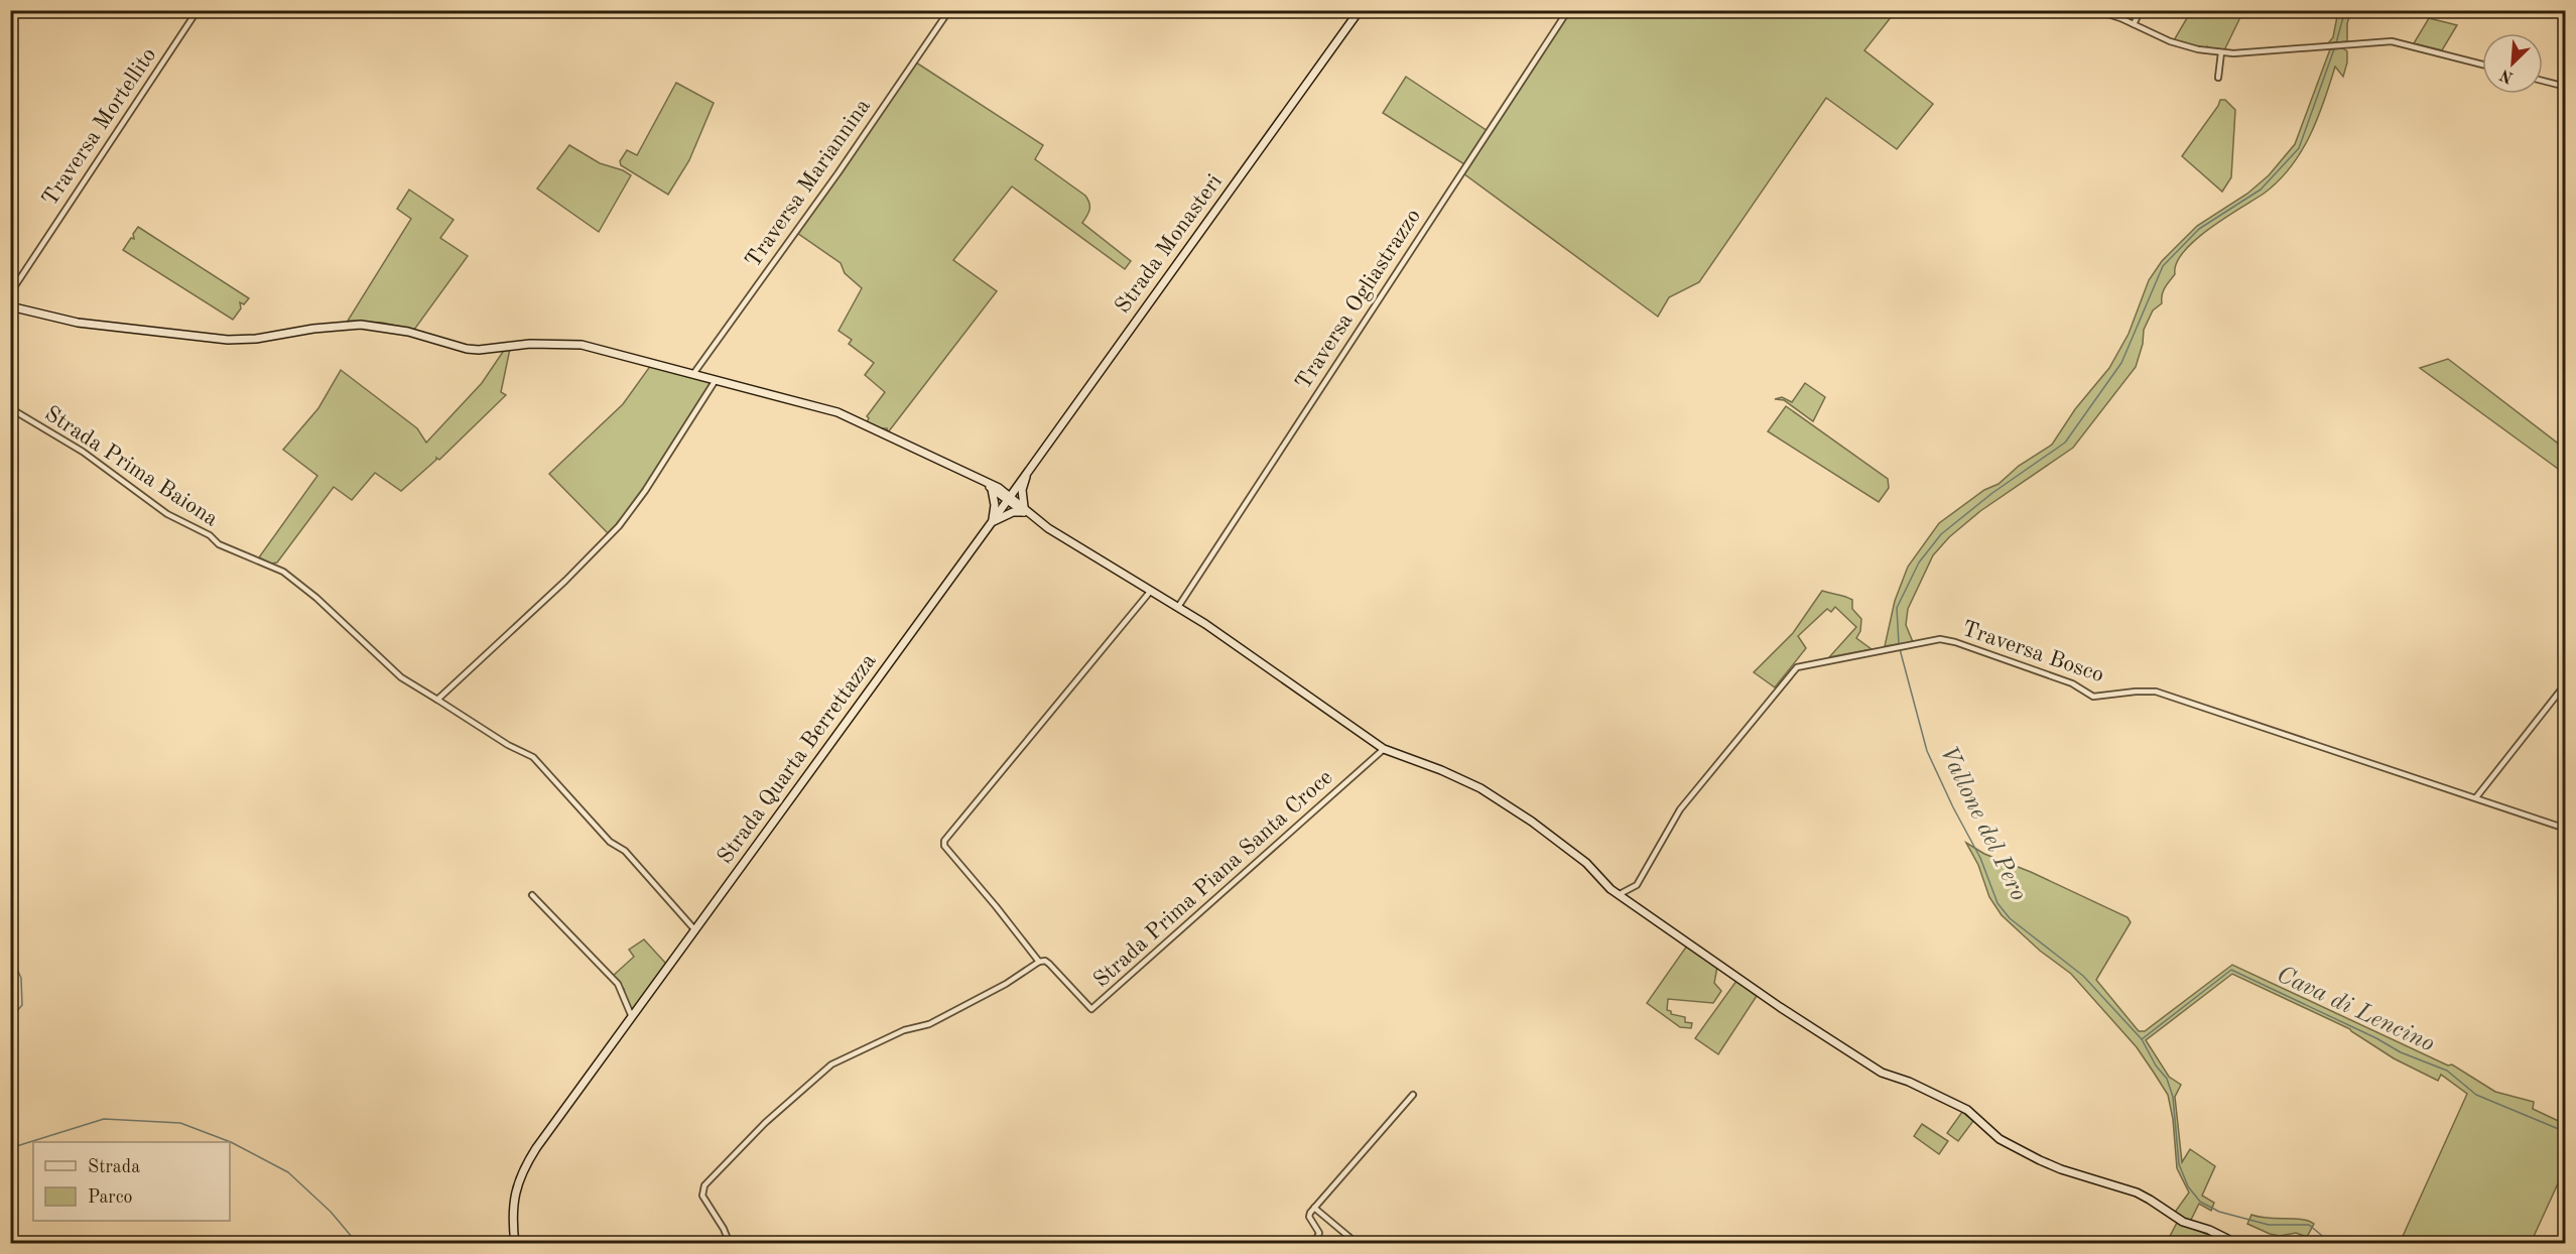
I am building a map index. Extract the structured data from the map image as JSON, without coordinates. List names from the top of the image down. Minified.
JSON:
{"streets":{"street":["Traversa Mortellito","Traversa Mariannina","Strada Monasteri","Traversa Ogliastrazzo","Strada Prima Baiona","Traversa Bosco","Strada Quarta Berrettazza","Strada Prima Piana Santa Croce"]},"crossings":[["Strada Monasteri","Strada Quarta Berrettazza"],["Strada Prima Baiona","Strada Quarta Berrettazza"]],"water":["Vallone del Pero","Cava di Lencino"],"legend":["Strada","Parco"],"north":"bottom left"}
